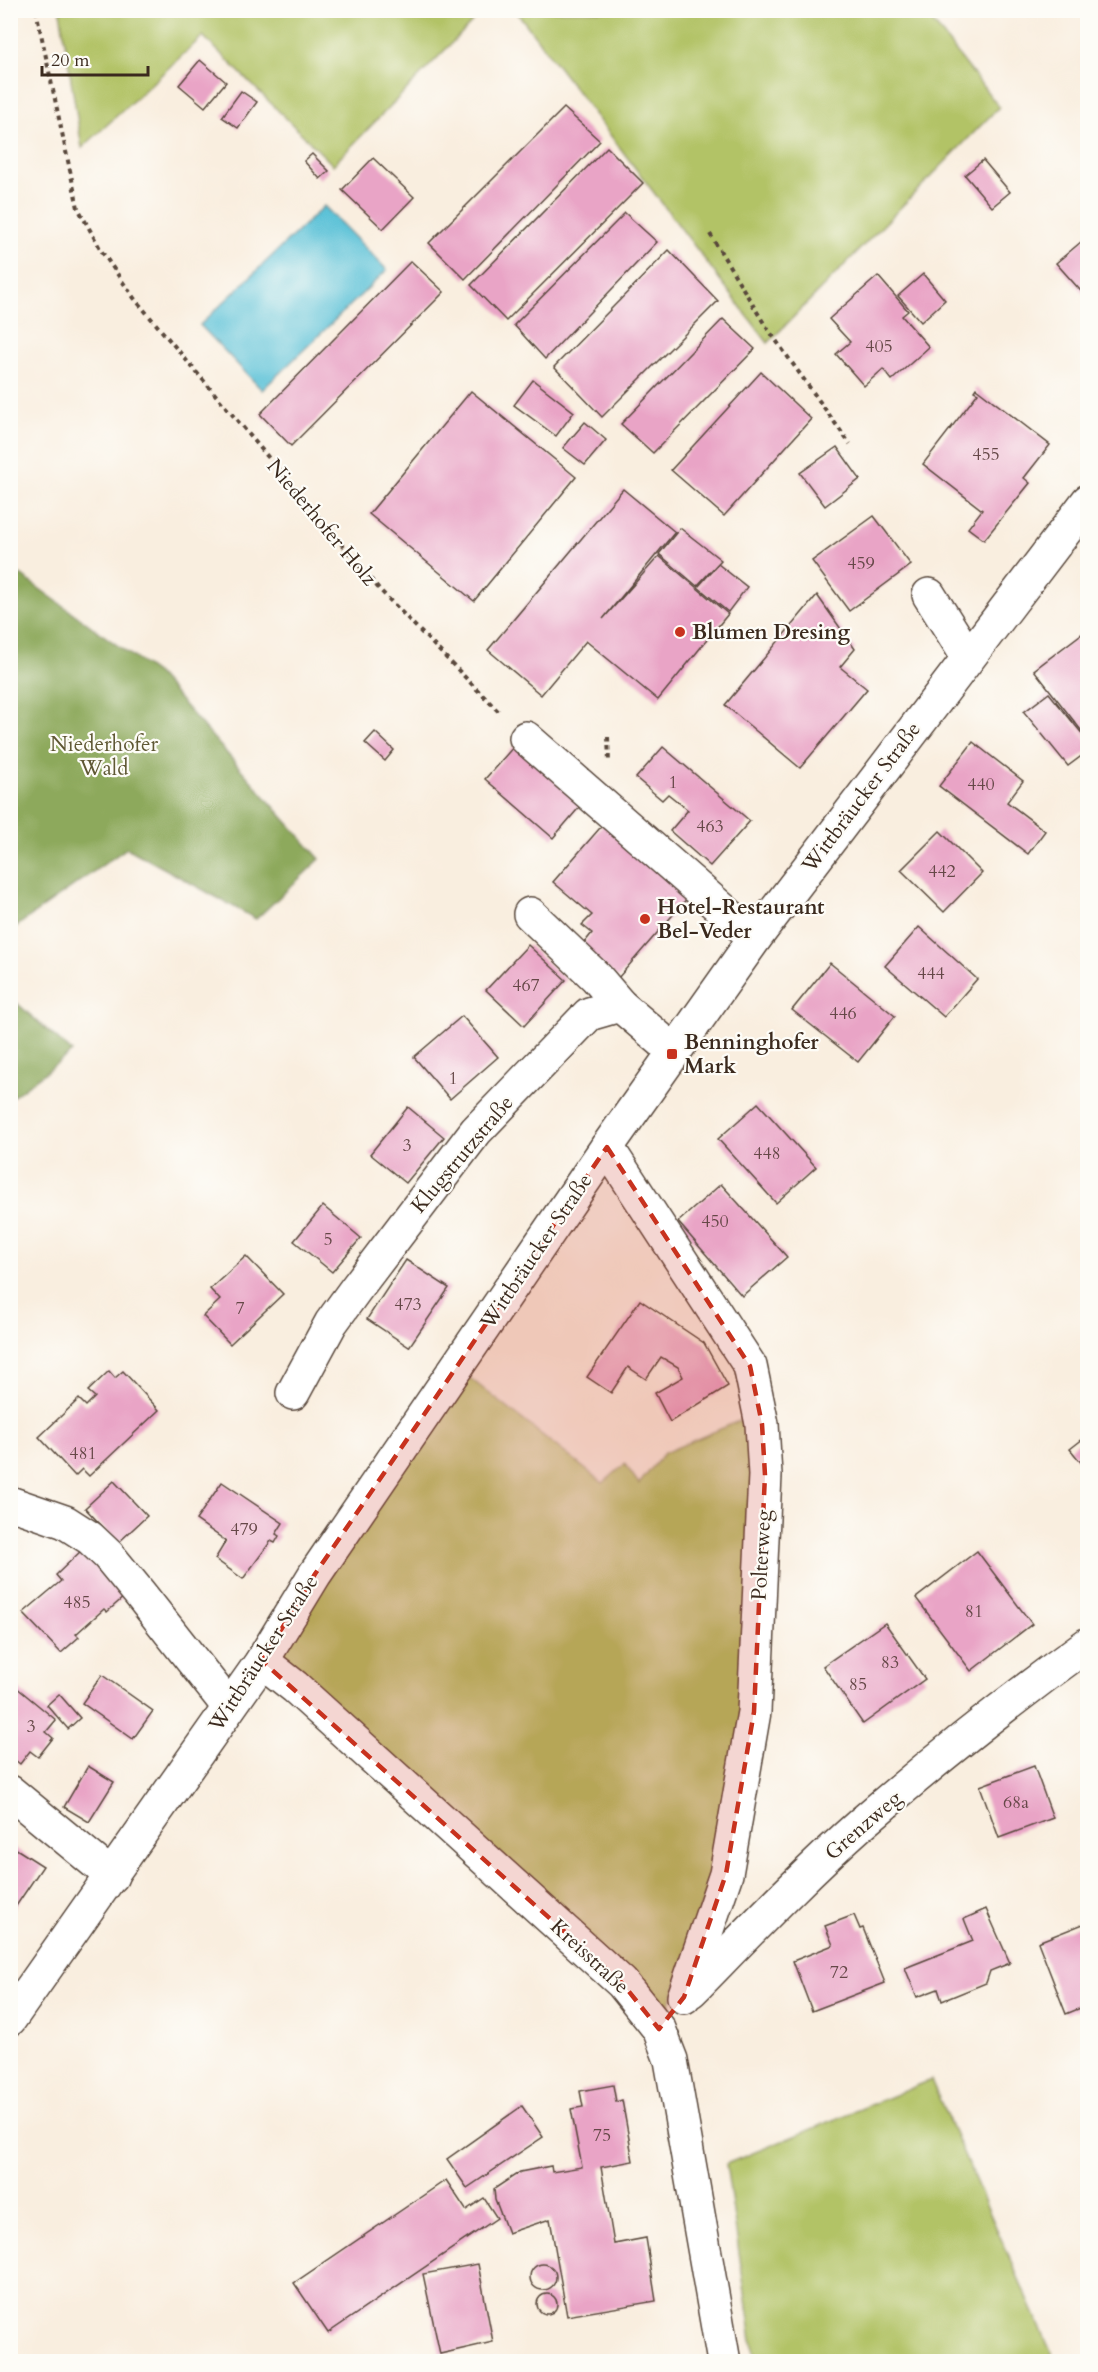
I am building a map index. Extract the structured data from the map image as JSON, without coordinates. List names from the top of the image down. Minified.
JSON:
{"streets":{"main road":["Wittbräucker Straße","Klugstrutzstraße","Polterweg","Grenzweg","Kreisstraße"],"path":["Niederhofer Holz"]},"crossings":[["Wittbräucker Straße","Polterweg"],["Wittbräucker Straße","Kreisstraße"],["Polterweg","Grenzweg"],["Grenzweg","Kreisstraße"]],"parks":["Niederhofer Wald"],"places":{"other":["Blumen Dresing","Hotel-Restaurant Bel-Veder"],"transit":["Benninghofer Mark"]},"house_numbers":["405","455","459","1","440","463","442","444","467","446","1","3","448","450","5","473","7","481","479","485","81","83","85","3","68a","72","75"],"scale_bar":"20 m"}
